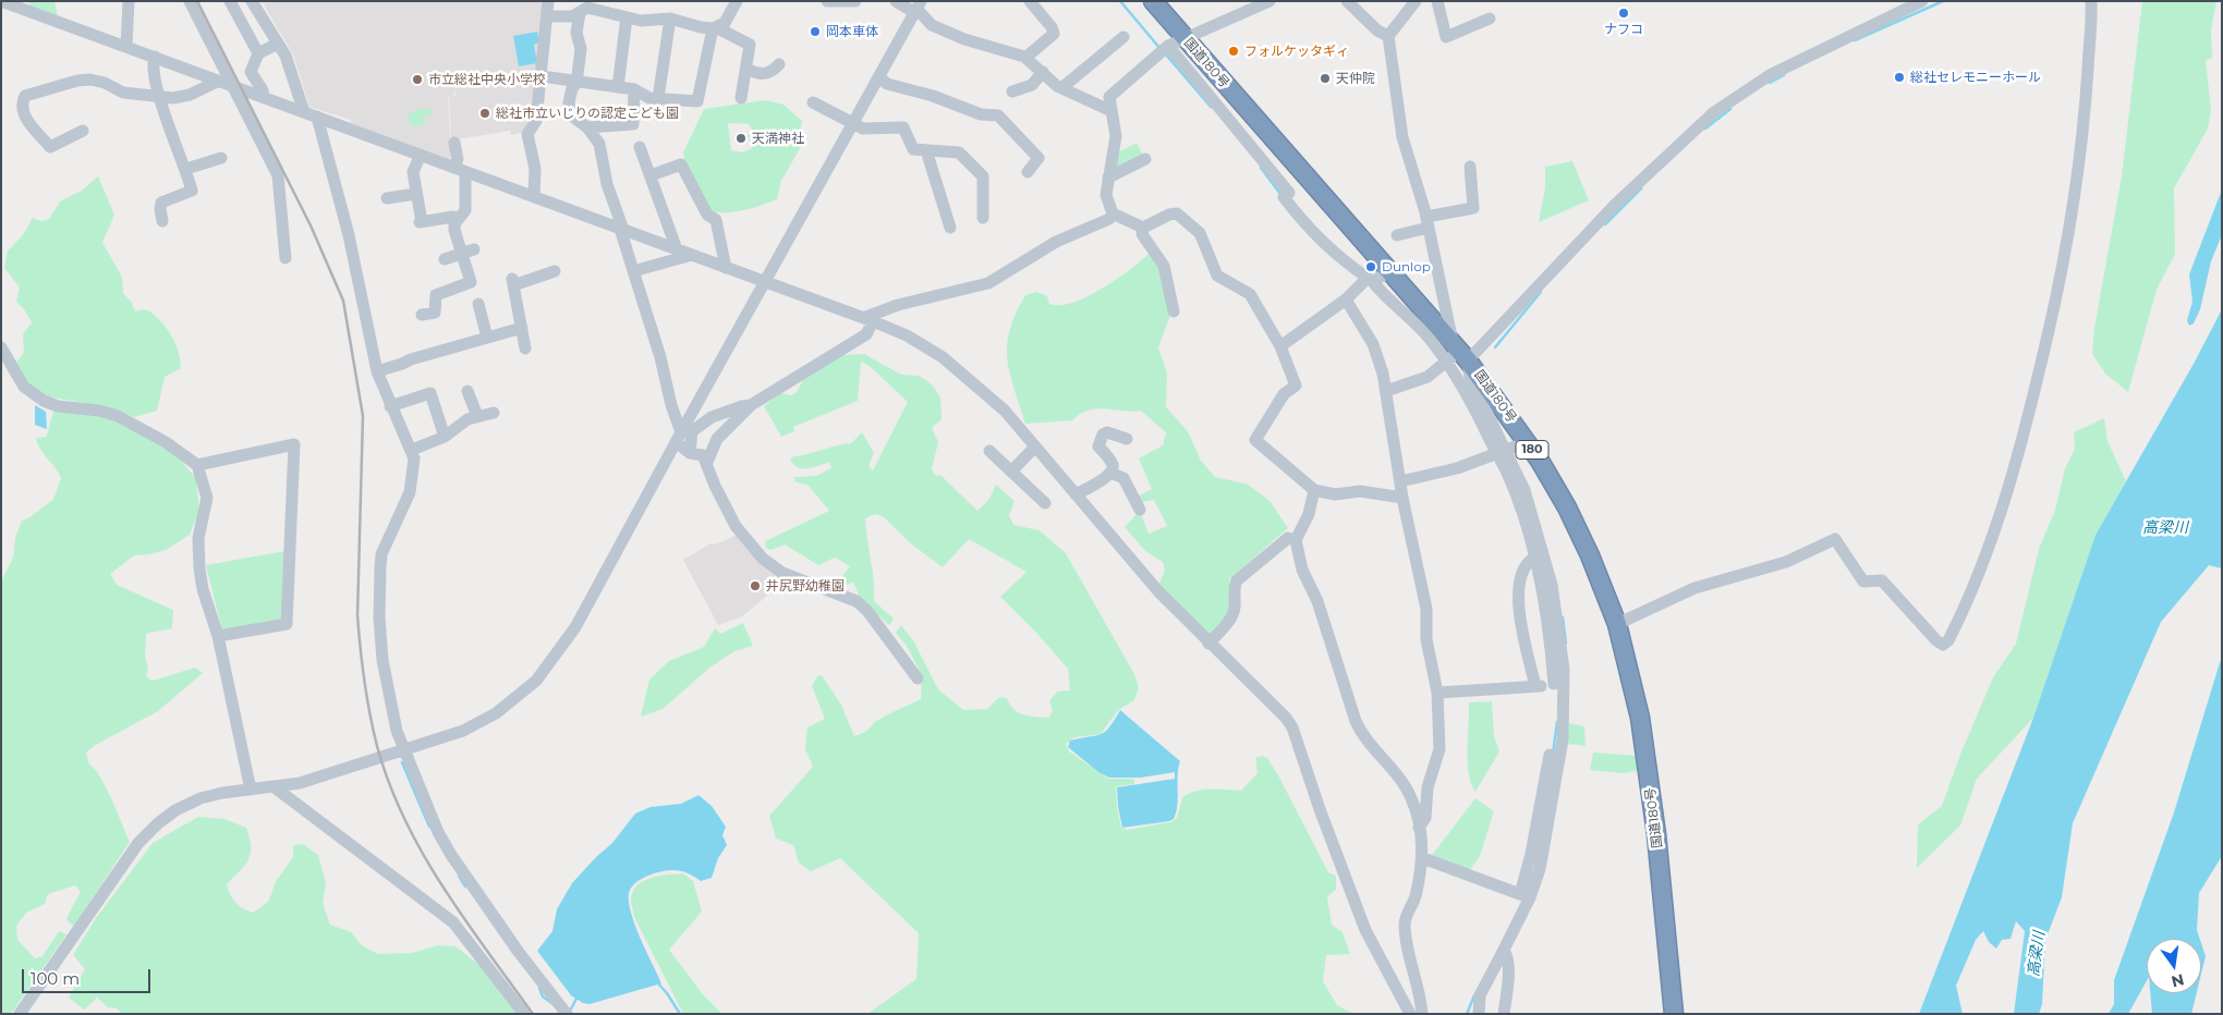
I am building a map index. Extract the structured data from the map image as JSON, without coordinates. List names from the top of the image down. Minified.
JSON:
{"streets":{"highway":["国道180号","180"]},"water":["高梁川"],"places":["ナフコ","岡本車体","フォルケッタギィ","総社セレモニーホール","天仲院","市立総社中央小学校","総社市立いじりの認定こども園","天満神社","Dunlop","井尻野幼稚園"],"scale_bar":"100 m","north":"bottom"}
